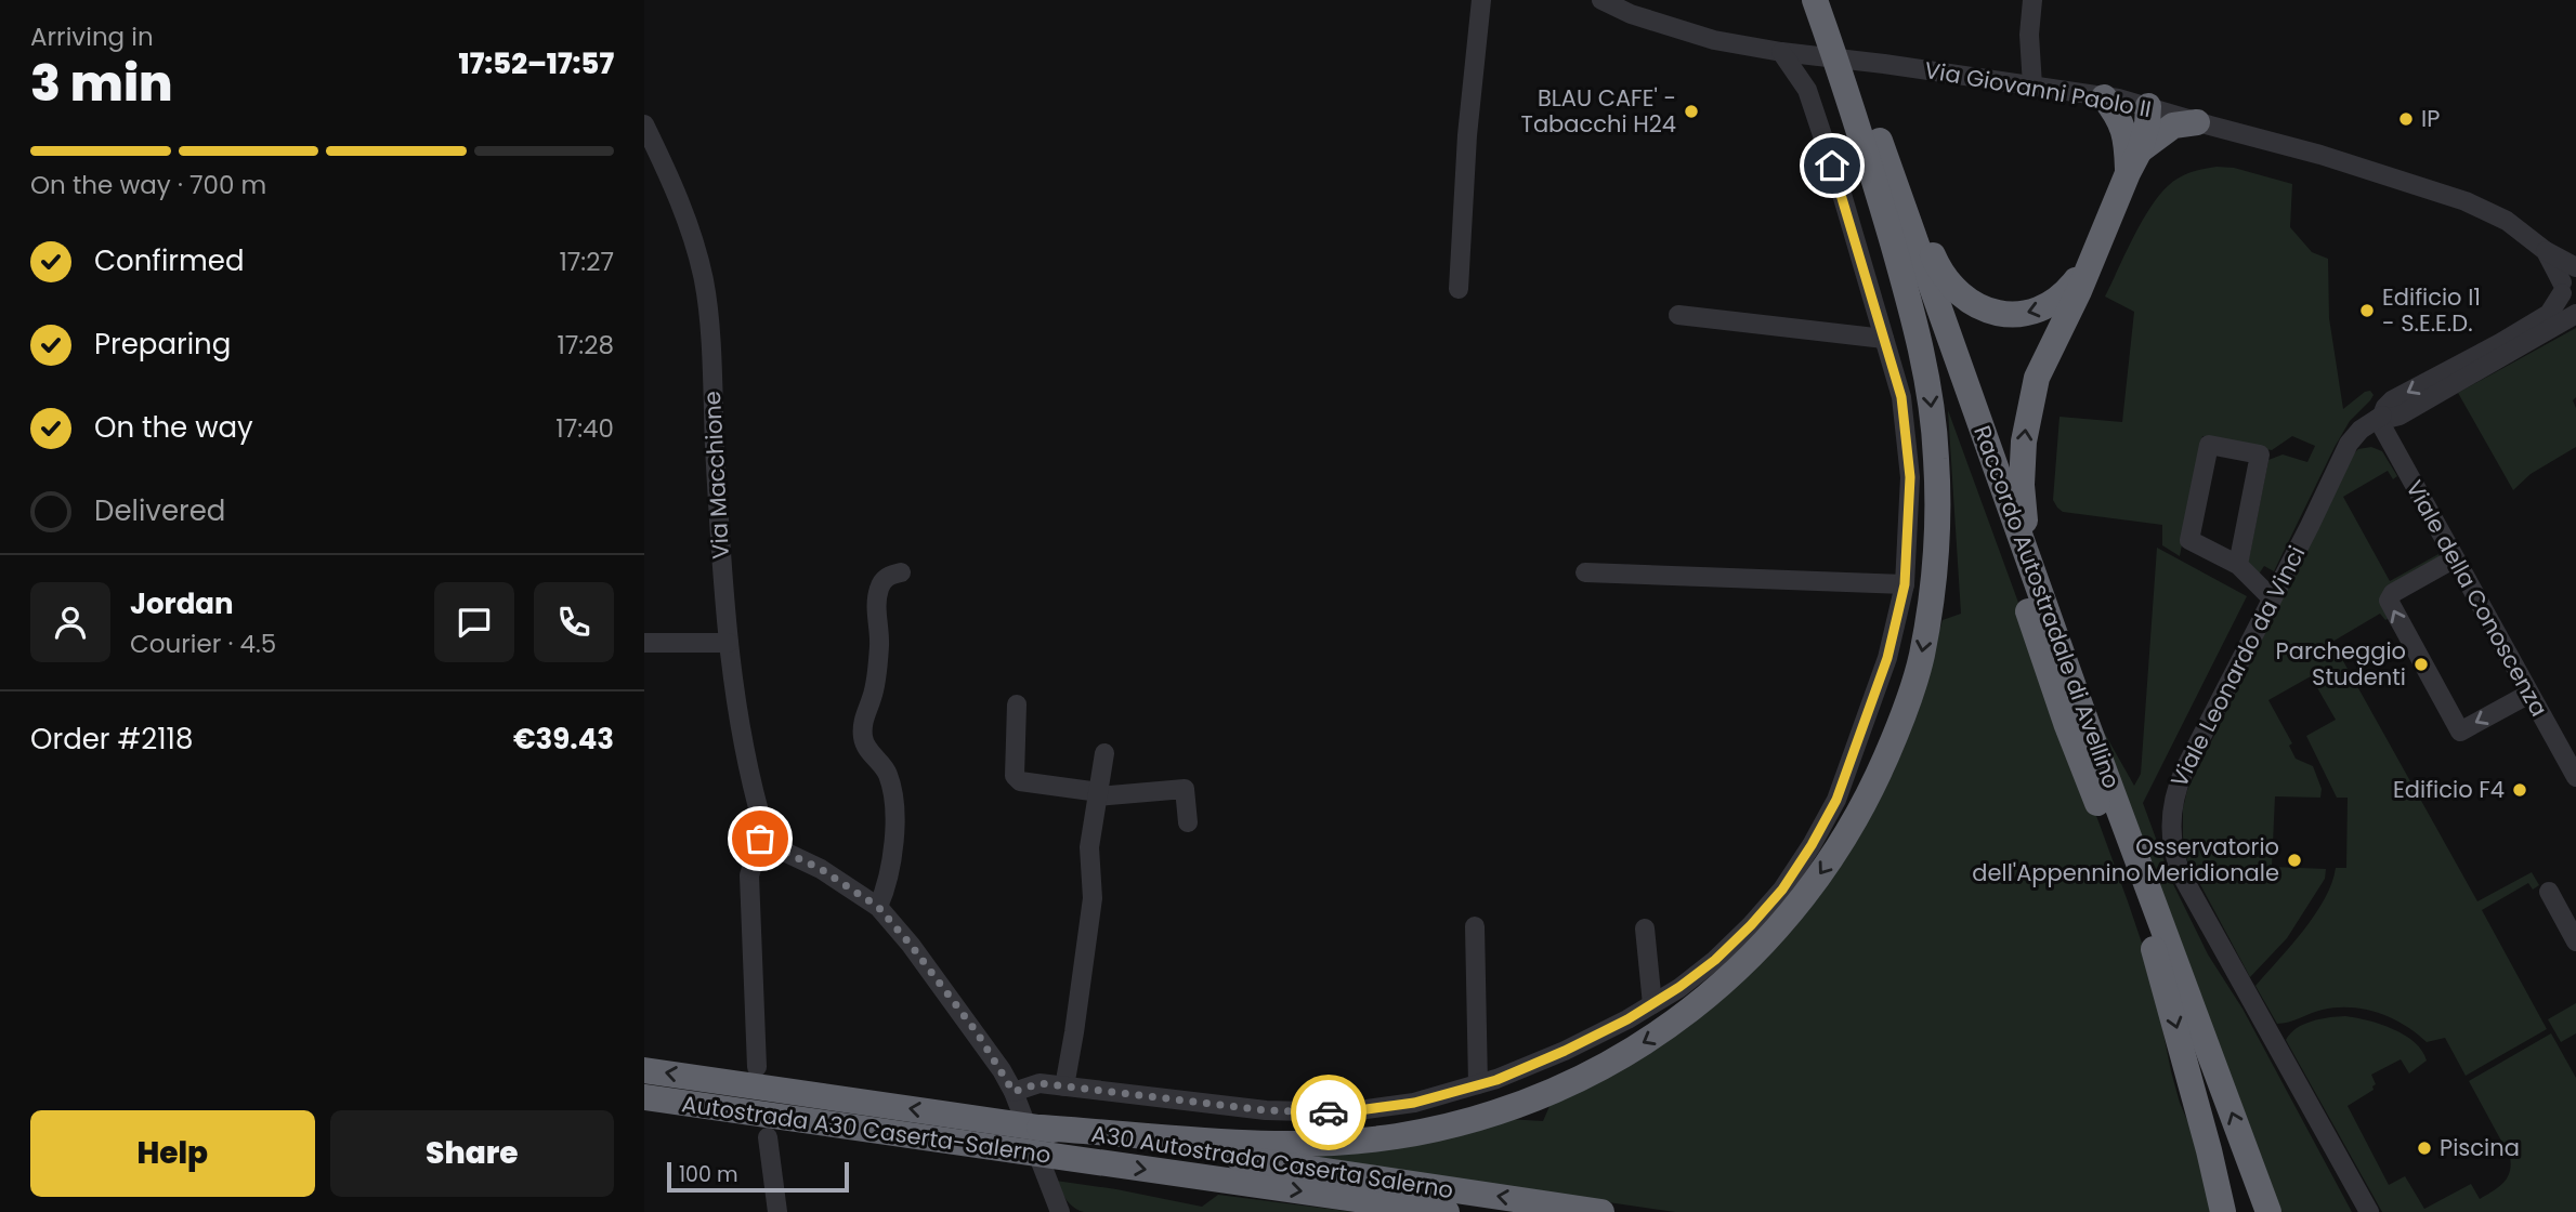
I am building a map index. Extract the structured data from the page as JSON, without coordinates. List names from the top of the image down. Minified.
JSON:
{"streets":{"highway":["Raccordo Autostradale di Avellino","Autostrada A30 Caserta-Salerno","A30 Autostrada Caserta Salerno"],"street":["Via Giovanni Paolo II","Via Macchione","Viale della Conoscenza","Viale Leonardo da Vinci"]},"crossings":[["Viale della Conoscenza","Viale Leonardo da Vinci"],["Autostrada A30 Caserta-Salerno","A30 Autostrada Caserta Salerno"]],"places":["BLAU CAFE' - Tabacchi H24","IP","Edificio I1 - S.E.E.D.","Parcheggio Studenti","Edificio F4","Osservatorio dell'Appennino Meridionale","Piscina"],"scale_bar":"100 m","page":{"heading":["3 min","Arriving in","17:52–17:57"],"panel":["Jordan","Courier · 4.5","Order #2118","€39.43"],"bar":"On the way · 700 m","list":[["Confirmed","17:27"],["Preparing","17:28"],["On the way","17:40"],"Delivered"],"buttons":["Help","Share"],"scale":"100 m"}}
